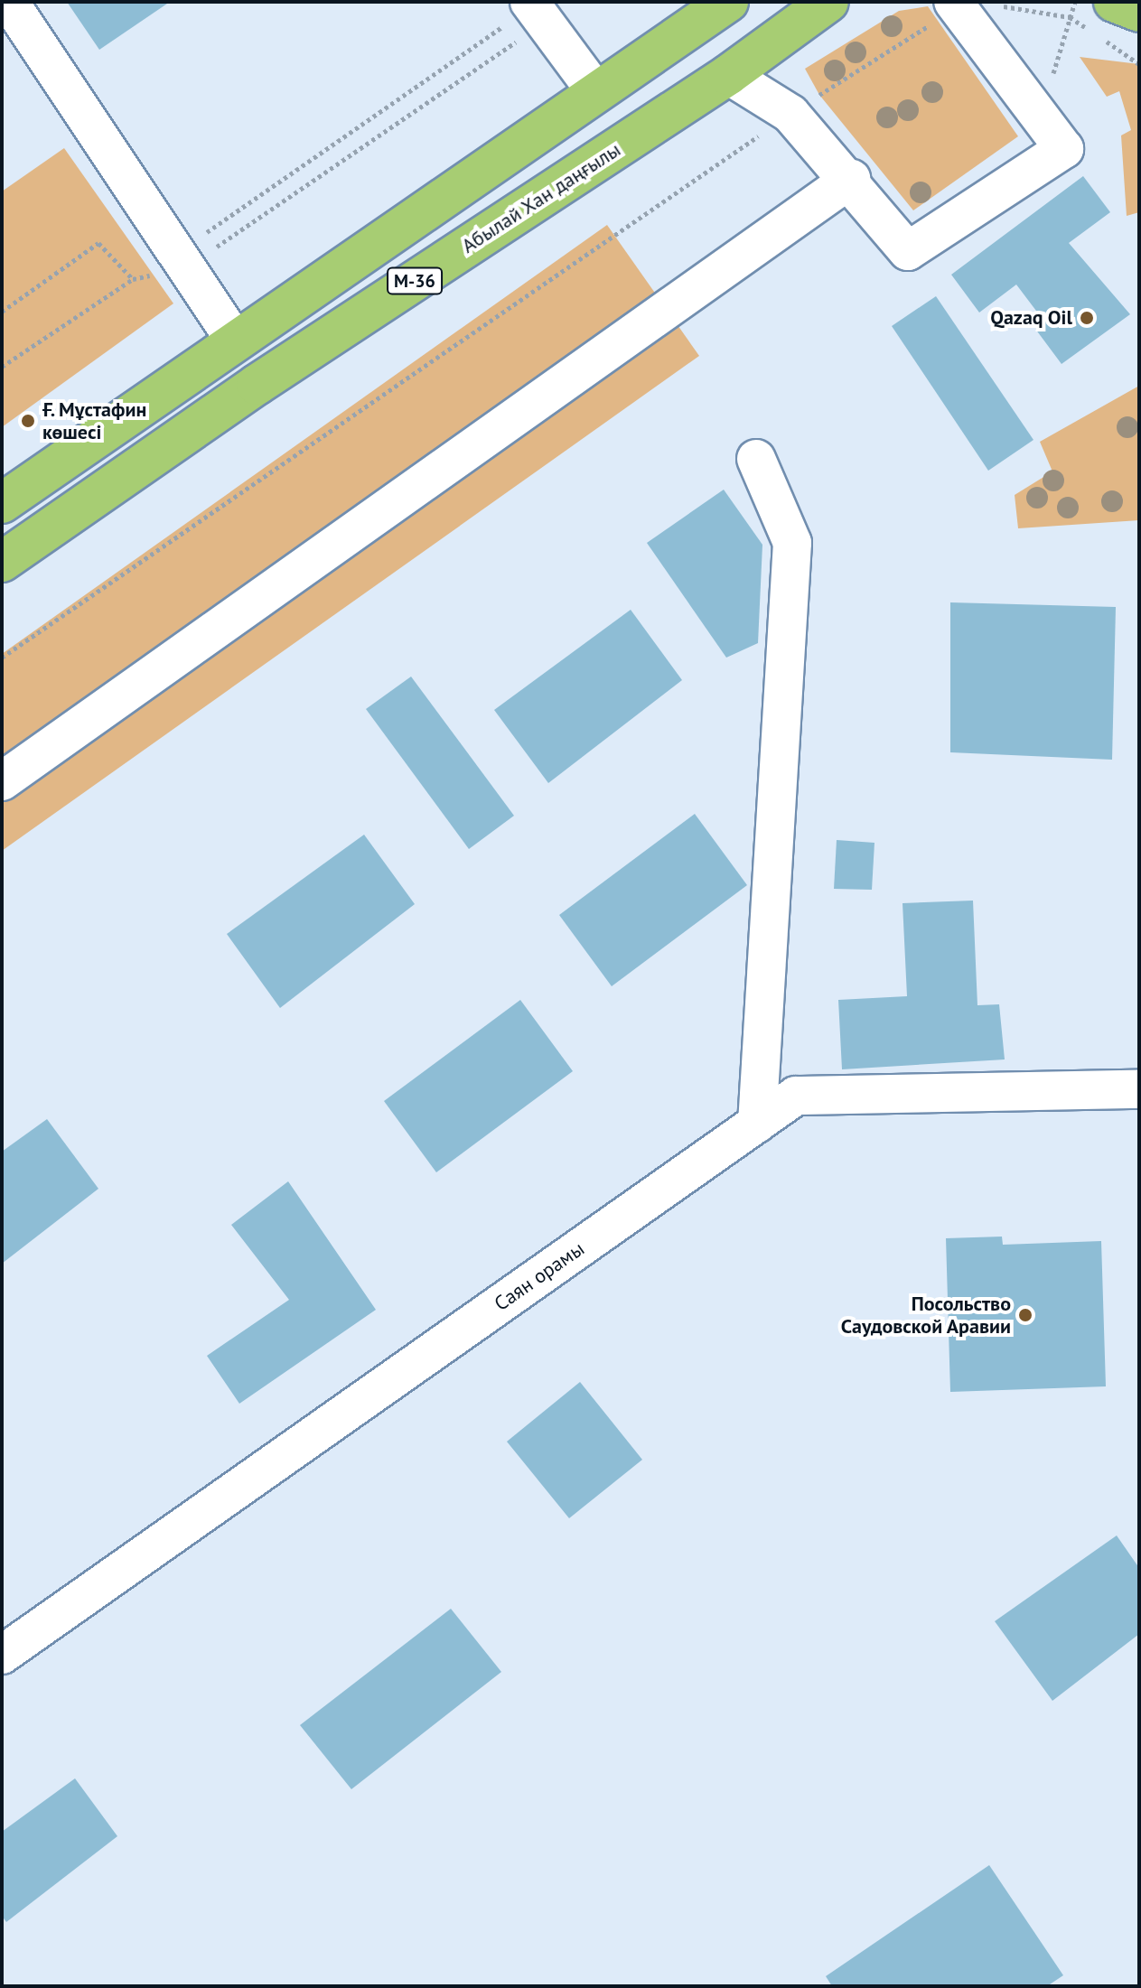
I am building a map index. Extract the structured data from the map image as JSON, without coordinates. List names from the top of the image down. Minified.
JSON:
{"streets":{"main road":["Абылай Хан даңғылы","M-36"],"street":["Саян орамы"]},"places":["Qazaq Oil","Ғ. Мұстафин көшесі","Посольство Саудовской Аравии"]}
